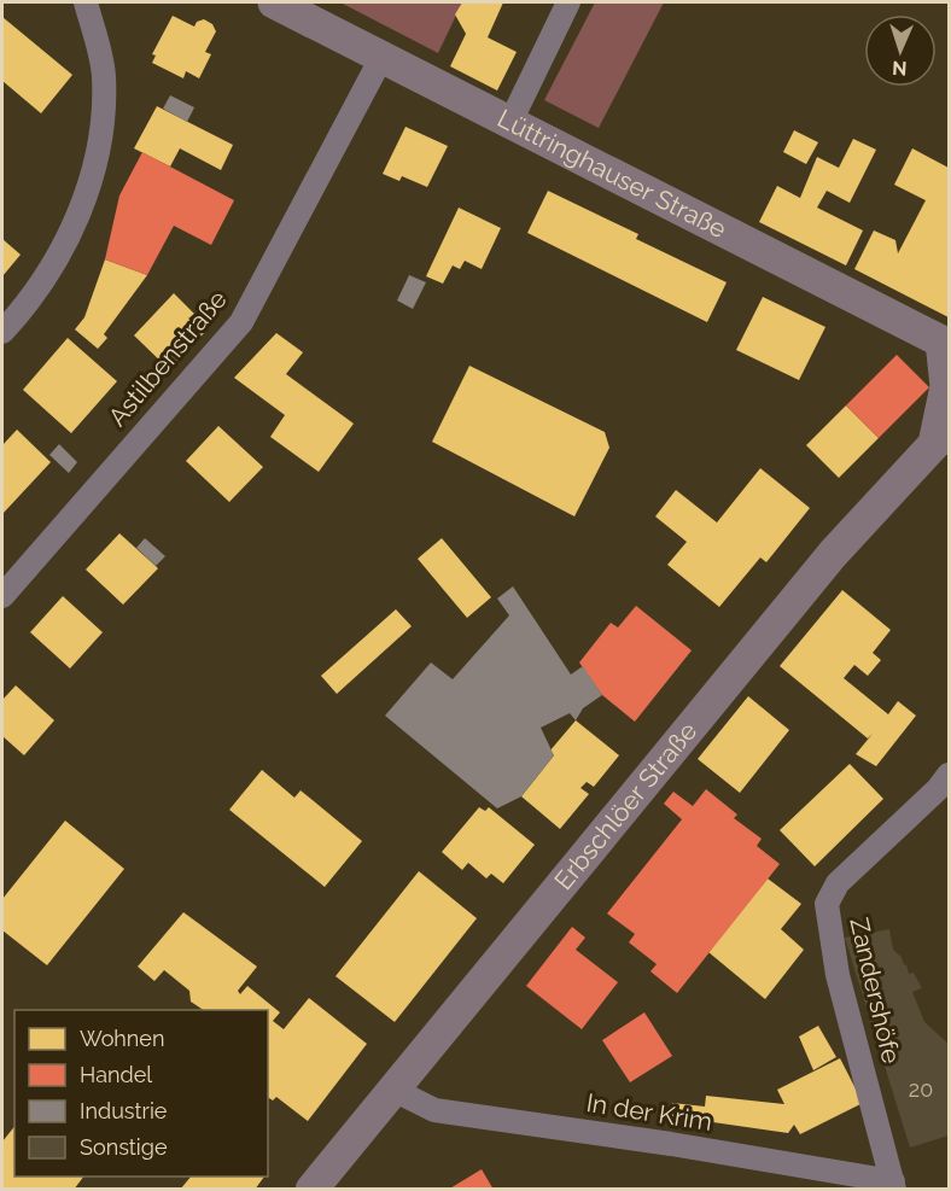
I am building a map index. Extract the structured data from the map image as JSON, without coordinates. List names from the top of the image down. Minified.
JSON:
{"streets":{"street":["Lüttringhauser Straße","Astilbenstraße","Erbschlöer Straße","Zandershöfe","In der Krim"]},"crossings":[["Lüttringhauser Straße","Astilbenstraße"],["Erbschlöer Straße","In der Krim"],["Zandershöfe","In der Krim"]],"house_numbers":["20"],"legend":["Wohnen","Handel","Industrie","Sonstige"],"north":"bottom"}
